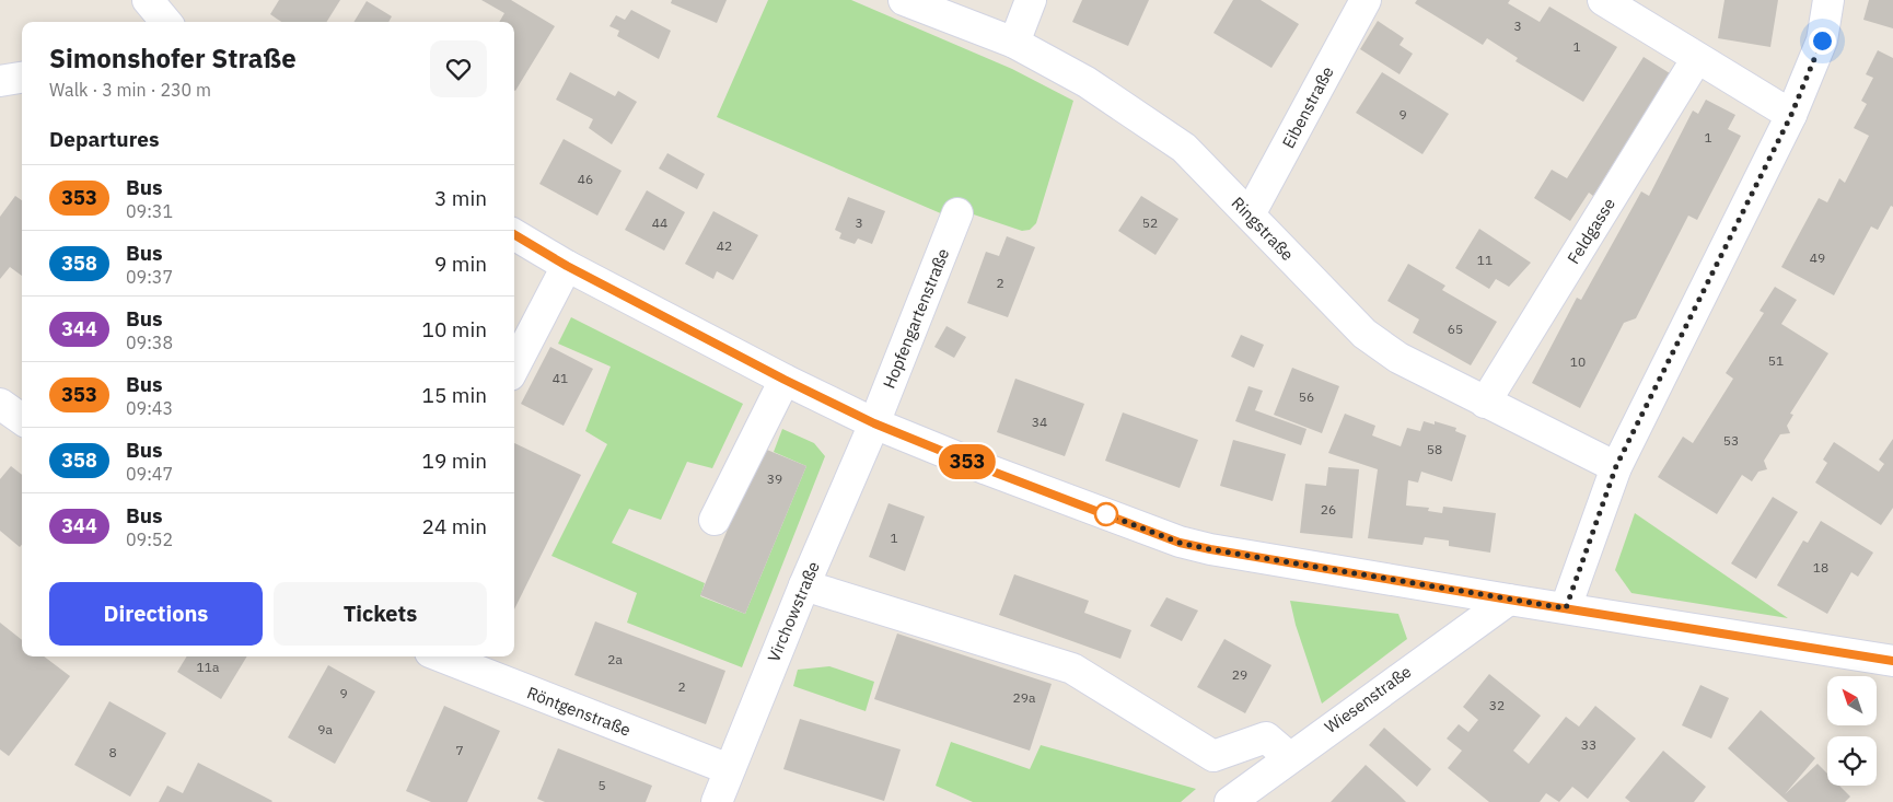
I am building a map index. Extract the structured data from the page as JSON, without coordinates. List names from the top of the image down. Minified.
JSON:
{"streets":{"street":["Eibenstraße","Ringstraße","Feldgasse","Hopfengartenstraße","Virchowstraße","Wiesenstraße","Röntgenstraße"]},"crossings":[["Eibenstraße","Ringstraße"],["Ringstraße","Feldgasse"],["Hopfengartenstraße","Virchowstraße"],["Virchowstraße","Röntgenstraße"]],"lines":["bus line 353"],"house_numbers":["3","1","9","1","46","44","3","52","42","49","11","2","65","51","10","41","56","34","53","58","39","26","1","18","2a","11a","29","2","9","29a","32","9a","33","7","8","5"],"north":"top left","page":{"on_map":"353","heading":[["Simonshofer Straße","Walk · 3 min · 230 m"],"Departures"],"list":[{"mark":"353","name":"Bus","note":"09:31","value":"3 min"},{"mark":"358","name":"Bus","note":"09:37","value":"9 min"},{"mark":"344","name":"Bus","note":"09:38","value":"10 min"},{"mark":"353","name":"Bus","note":"09:43","value":"15 min"},{"mark":"358","name":"Bus","note":"09:47","value":"19 min"},{"mark":"344","name":"Bus","note":"09:52","value":"24 min"}],"buttons":["Directions","Tickets"]}}
